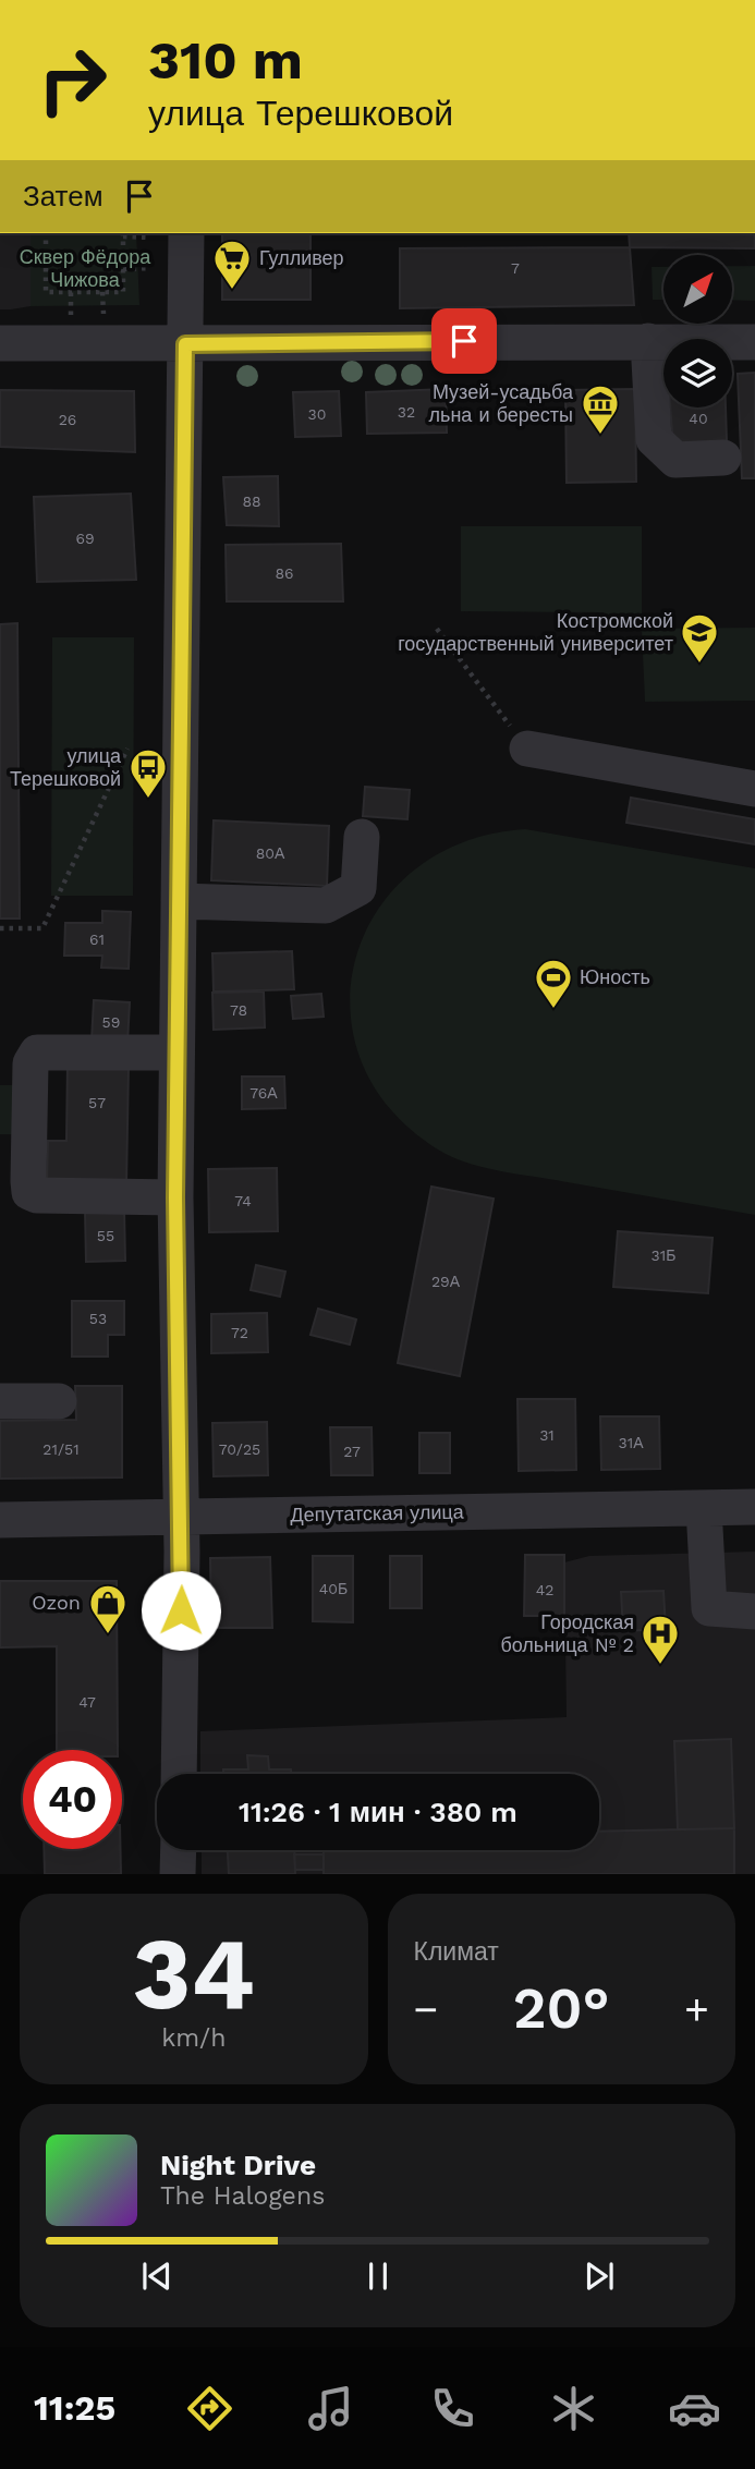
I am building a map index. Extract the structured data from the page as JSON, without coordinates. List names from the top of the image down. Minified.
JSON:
{"streets":{"street":["Депутатская улица"]},"parks":["Сквер Фёдора Чижова"],"places":{"supermarket":["Гулливер"],"museum":["Музей-усадьба льна и бересты"],"school or university":["Костромской государственный университет"],"bus stop":["улица Терешковой"],"sports":["Юность"],"shop":["Ozon"],"hospital":["Городская больница № 2"]},"house_numbers":["7","32","30","40","26","88","69","86","80А","61","78","59","76А","57","74","55","31Б","29А","53","72","31","31А","21/51","70/25","27","40Б","42","47"],"north":"top right","page":{"turn":["310 m","улица Терешковой"],"then":"Затем","limit":"40","trip":"11:26 · 1 мин · 380 m","tile":[["34","km/h"],"Климат"],"heat":["−","20°","+"],"song":["Night Drive","The Halogens"],"tabs":"11:25"}}
